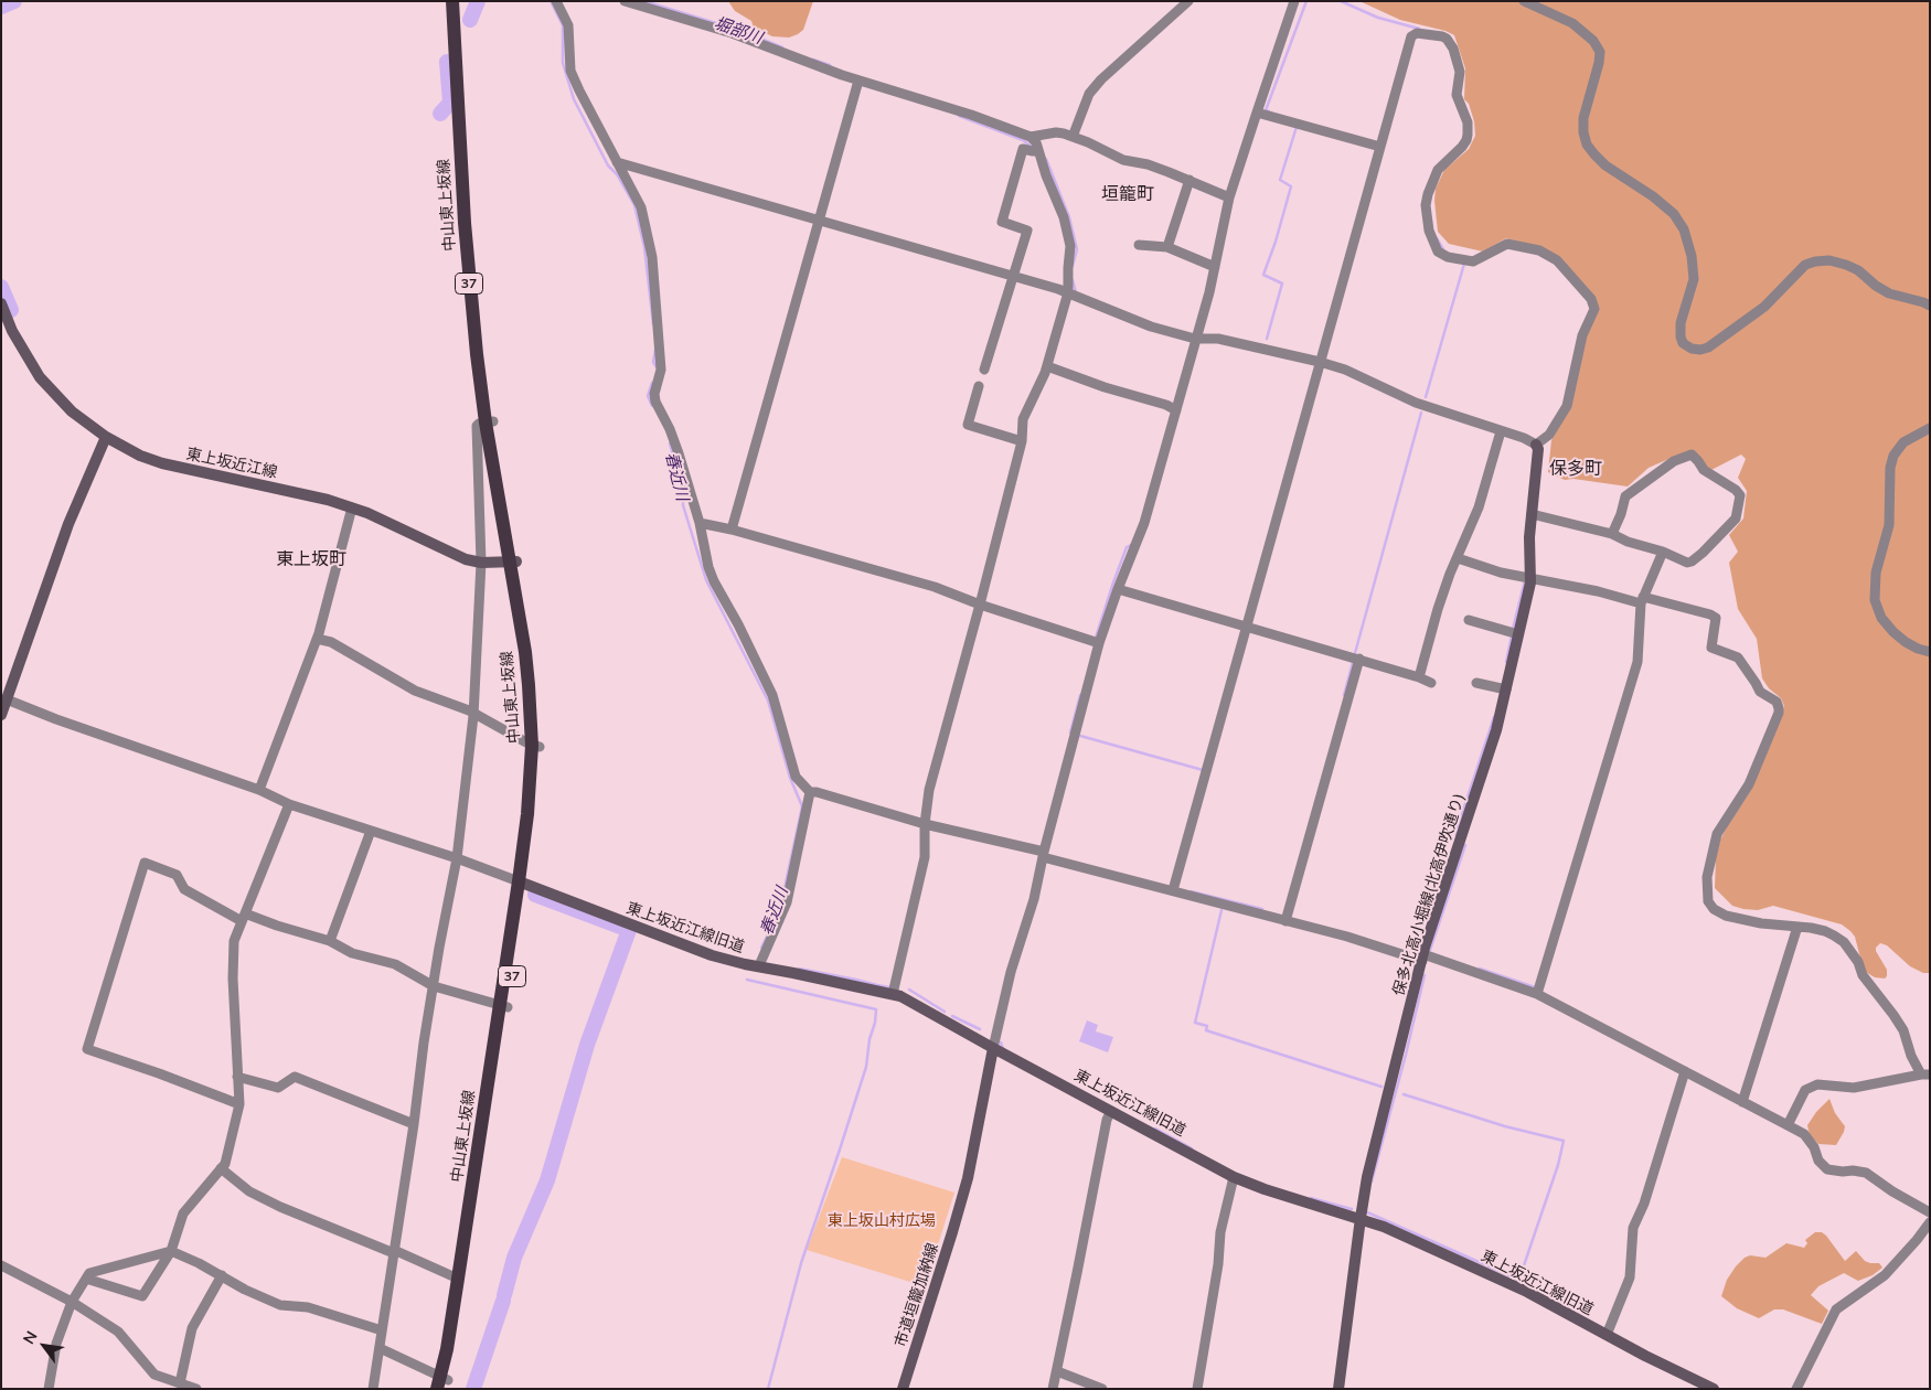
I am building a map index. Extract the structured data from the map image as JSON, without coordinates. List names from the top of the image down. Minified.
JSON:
{"streets":{"main road":["中山東上坂線","37"],"street":["東上坂近江線","保多北高小堀線(北高伊吹通り)","東上坂近江線旧道","市道垣籠加納線"]},"crossings":[["中山東上坂線","東上坂近江線"],["中山東上坂線","東上坂近江線旧道"],["保多北高小堀線(北高伊吹通り)","東上坂近江線旧道"],["東上坂近江線旧道","市道垣籠加納線"]],"districts":["垣籠町","保多町","東上坂町"],"water":["堀部川","春近川"],"parks":["東上坂山村広場"],"north":"top left"}
